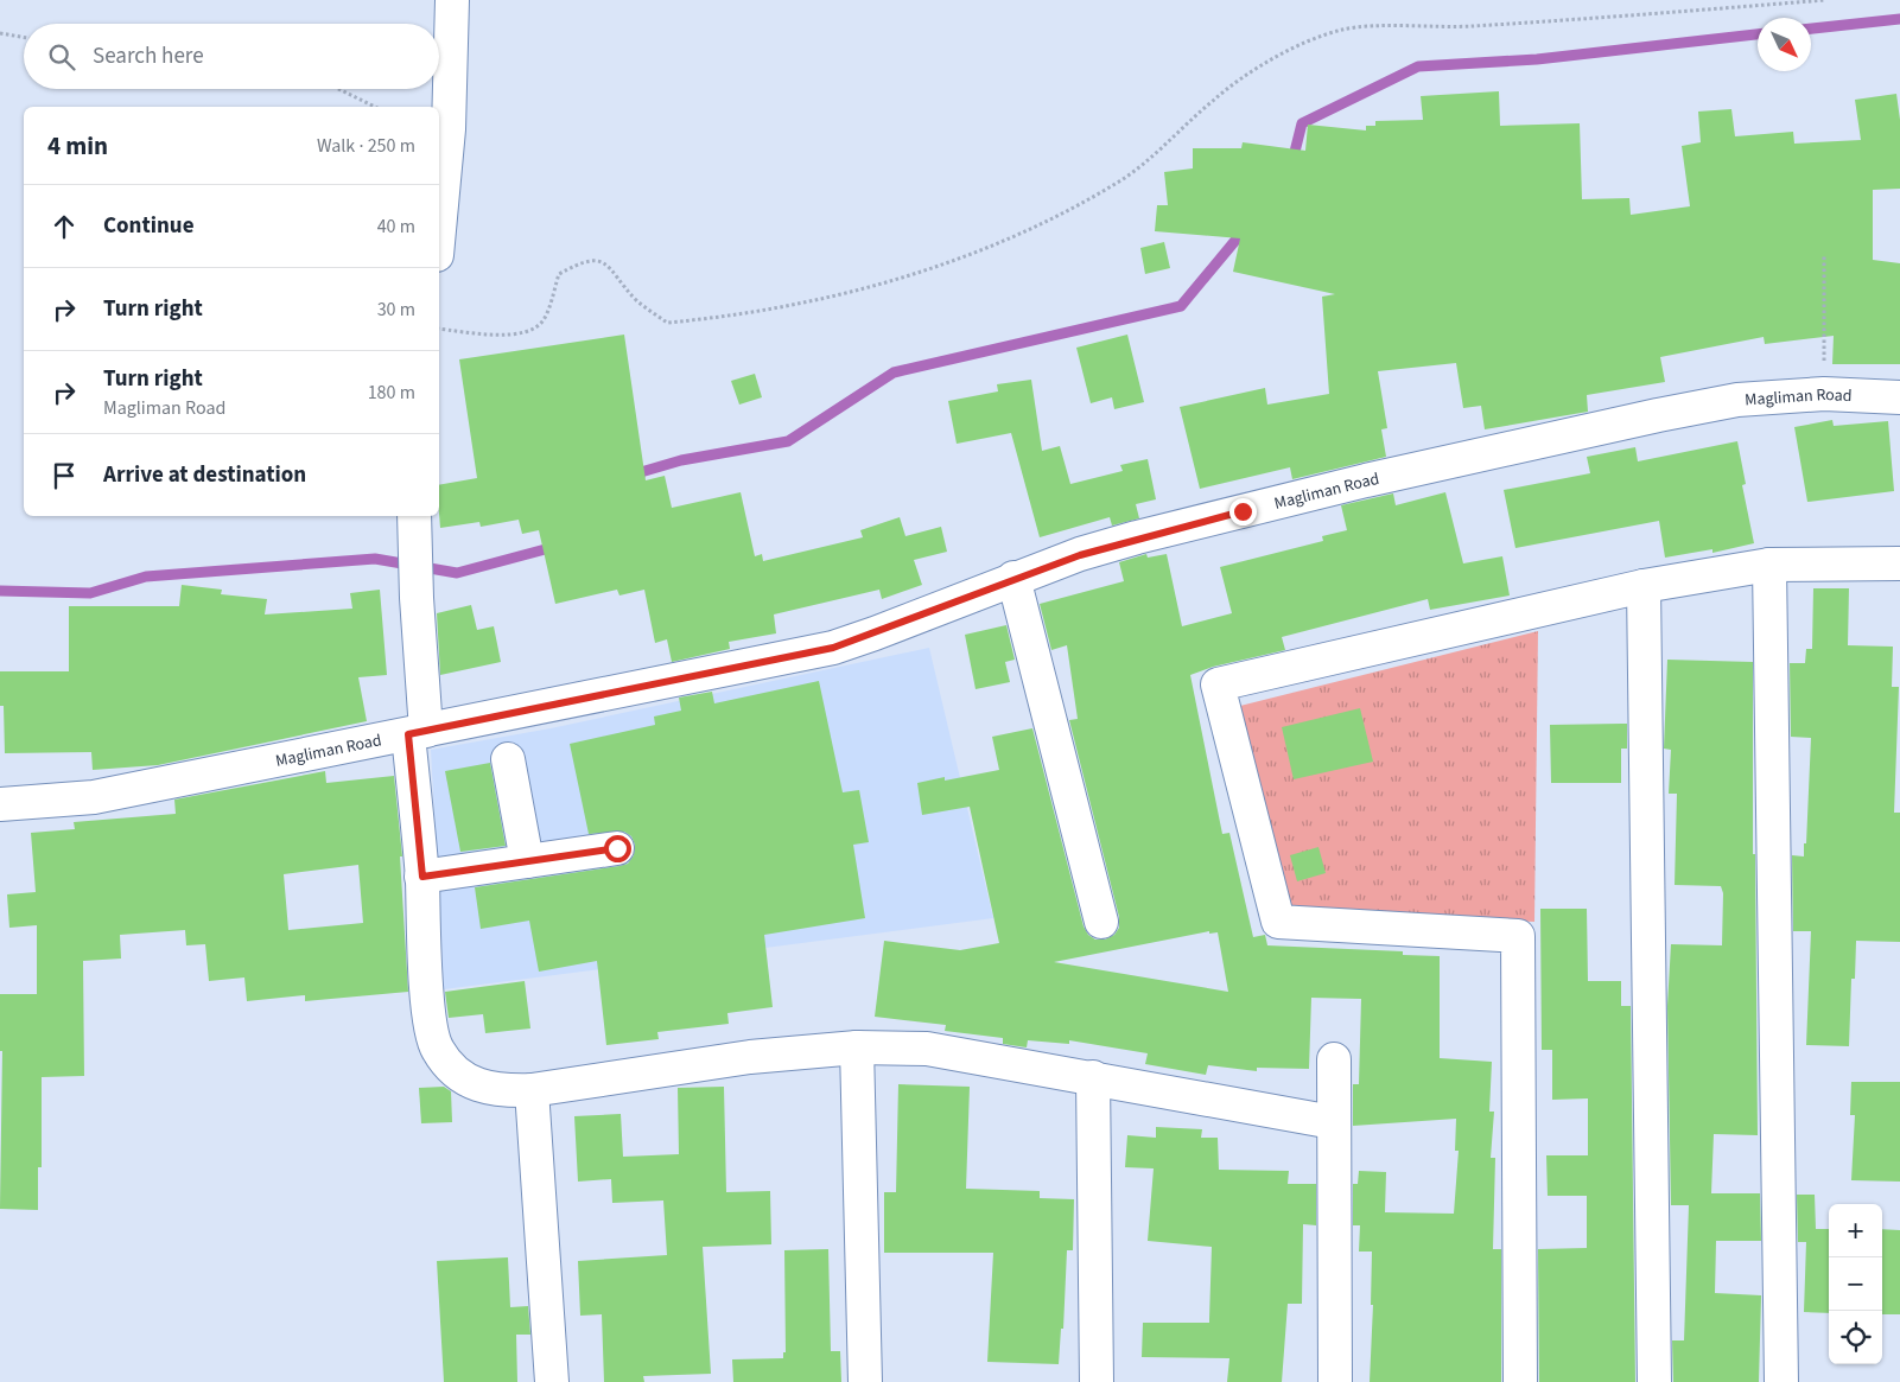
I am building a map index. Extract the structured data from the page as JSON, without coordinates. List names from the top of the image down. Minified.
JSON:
{"streets":{"street":["Magliman Road"]},"north":"bottom right","page":{"search":"Search here","heading":["4 min","Walk · 250 m"],"list":[["Continue","40 m"],["Turn right","30 m"],["Turn right","Magliman Road","180 m"],"Arrive at destination"],"map_buttons":["+","−"]}}
